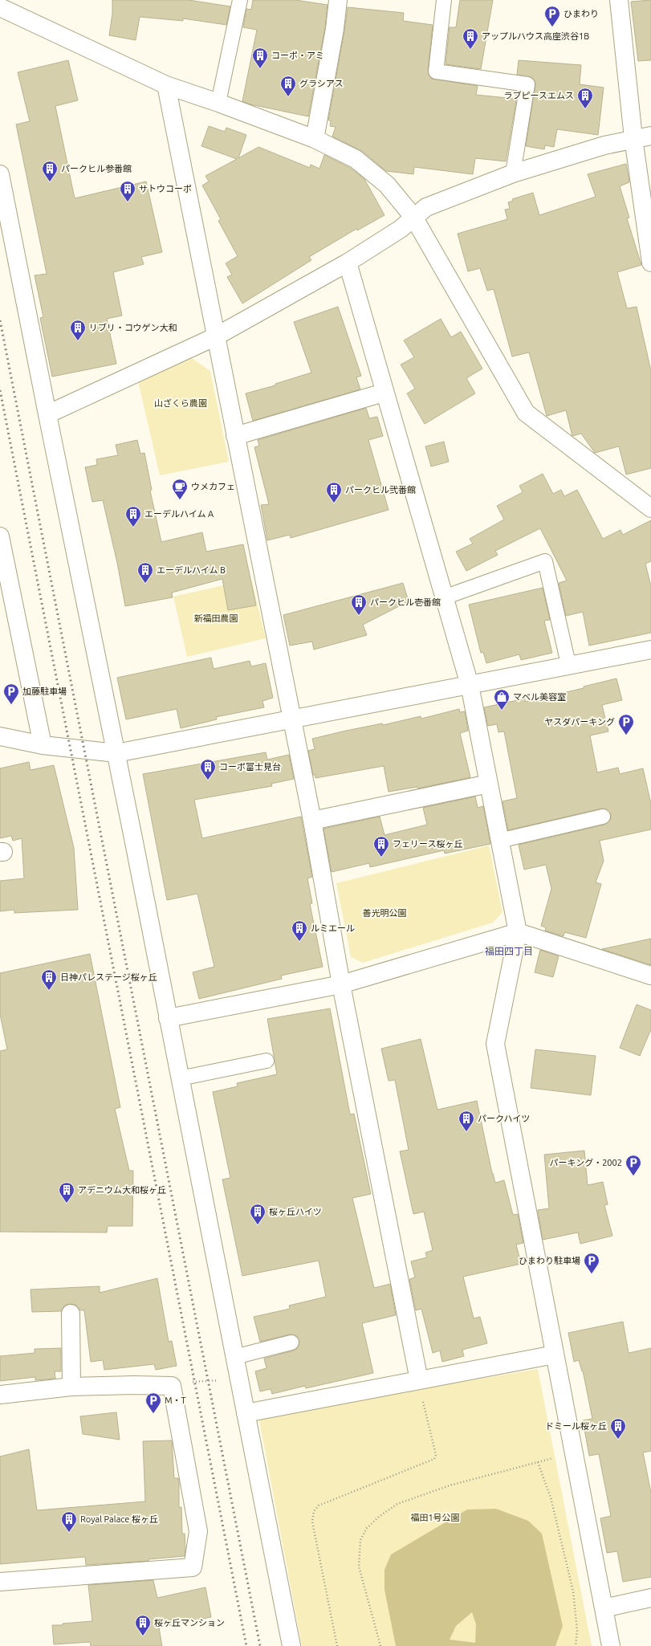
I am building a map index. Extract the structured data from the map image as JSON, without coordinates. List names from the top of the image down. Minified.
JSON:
{"districts":["福田四丁目"],"parks":["山ざくら農園","新福田農園","善光明公園","福田1号公園"],"places":{"parking":["ひまわり","加藤駐車場","ヤスダパーキング","パーキング・2002","ひまわり駐車場","M・T"],"building":["アップルハウス高座渋谷1B","コーポ・アミ","グラシアス","ラブピースエムス","パークヒル参番館","サトウコーポ","リブリ・コウゲン大和","パークヒル弐番館","エーデルハイム A","エーデルハイム B","パークヒル壱番館","コーポ富士見台","フェリース桜ヶ丘","ルミエール","日神パレステージ桜ヶ丘","パークハイツ","アデニウム大和桜ヶ丘","桜ヶ丘ハイツ","ドミール桜ヶ丘","Royal Palace 桜ヶ丘","桜ヶ丘マンション"],"cafe":["ウメカフェ"],"shop":["マベル美容室"]}}
